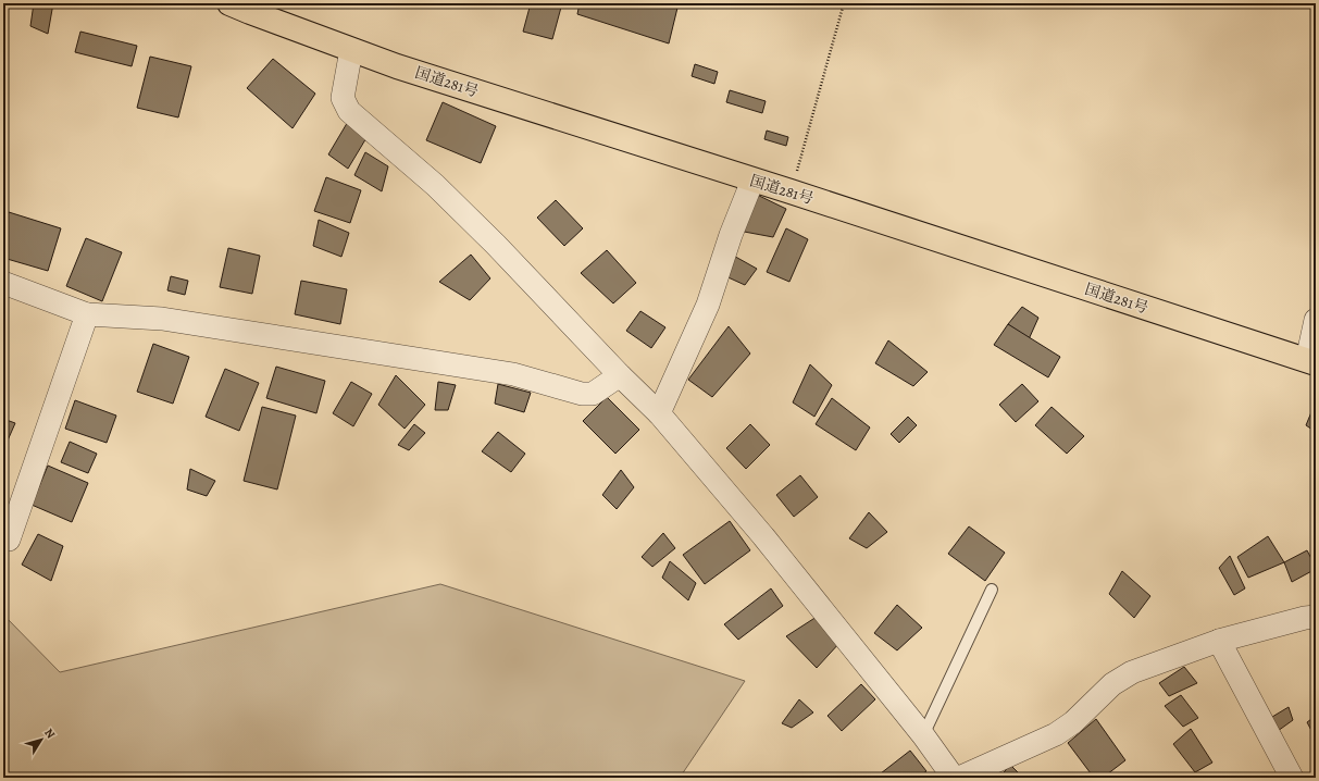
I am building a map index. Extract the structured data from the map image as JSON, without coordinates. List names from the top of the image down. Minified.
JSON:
{"streets":{"highway":["国道281号"]},"north":"top right"}
